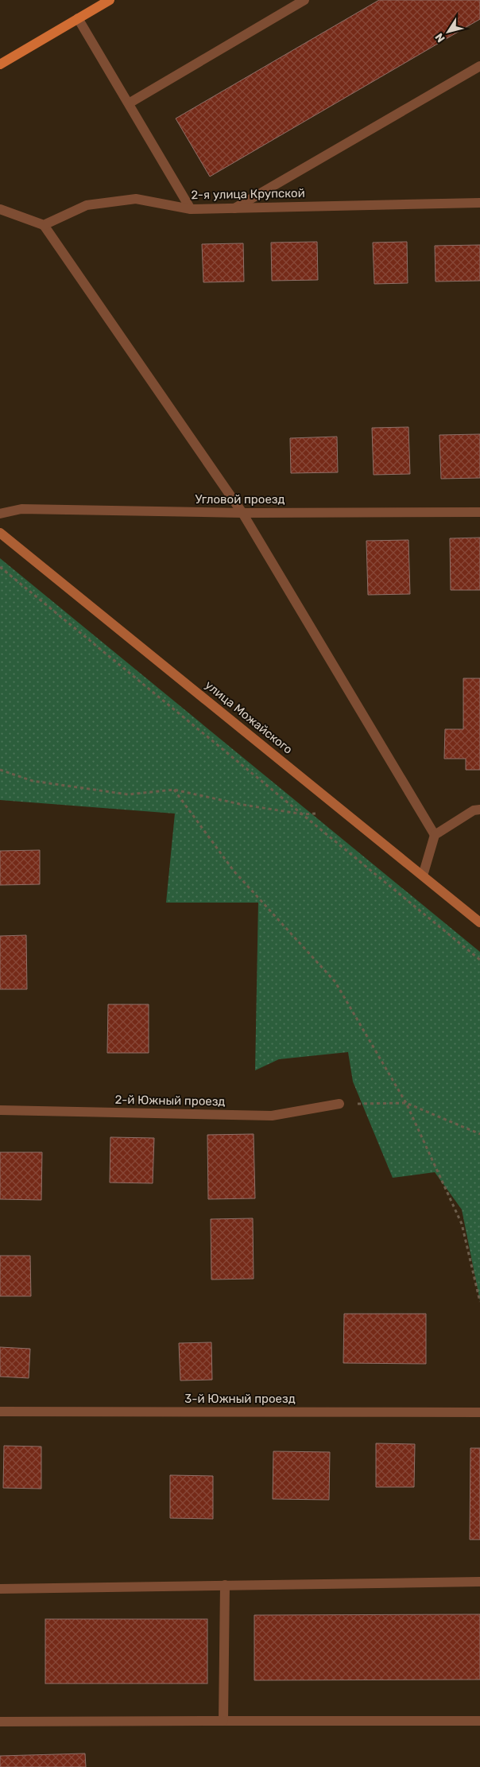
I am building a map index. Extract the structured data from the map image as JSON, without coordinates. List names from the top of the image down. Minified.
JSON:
{"streets":{"main road":["улица Можайского"],"street":["2-я улица Крупской","Угловой проезд","2-й Южный проезд","3-й Южный проезд"]},"north":"bottom left"}
